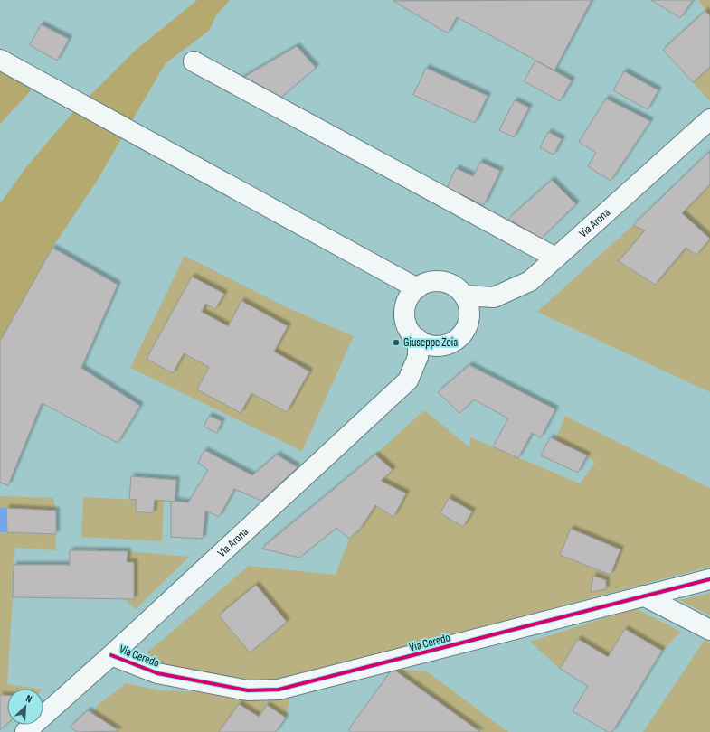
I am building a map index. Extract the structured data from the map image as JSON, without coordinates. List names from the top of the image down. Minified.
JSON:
{"streets":{"main road":["Via Arona","Via Ceredo"]},"crossings":[["Via Arona","Via Ceredo"]],"places":["Giuseppe Zoia"],"north":"top right"}
